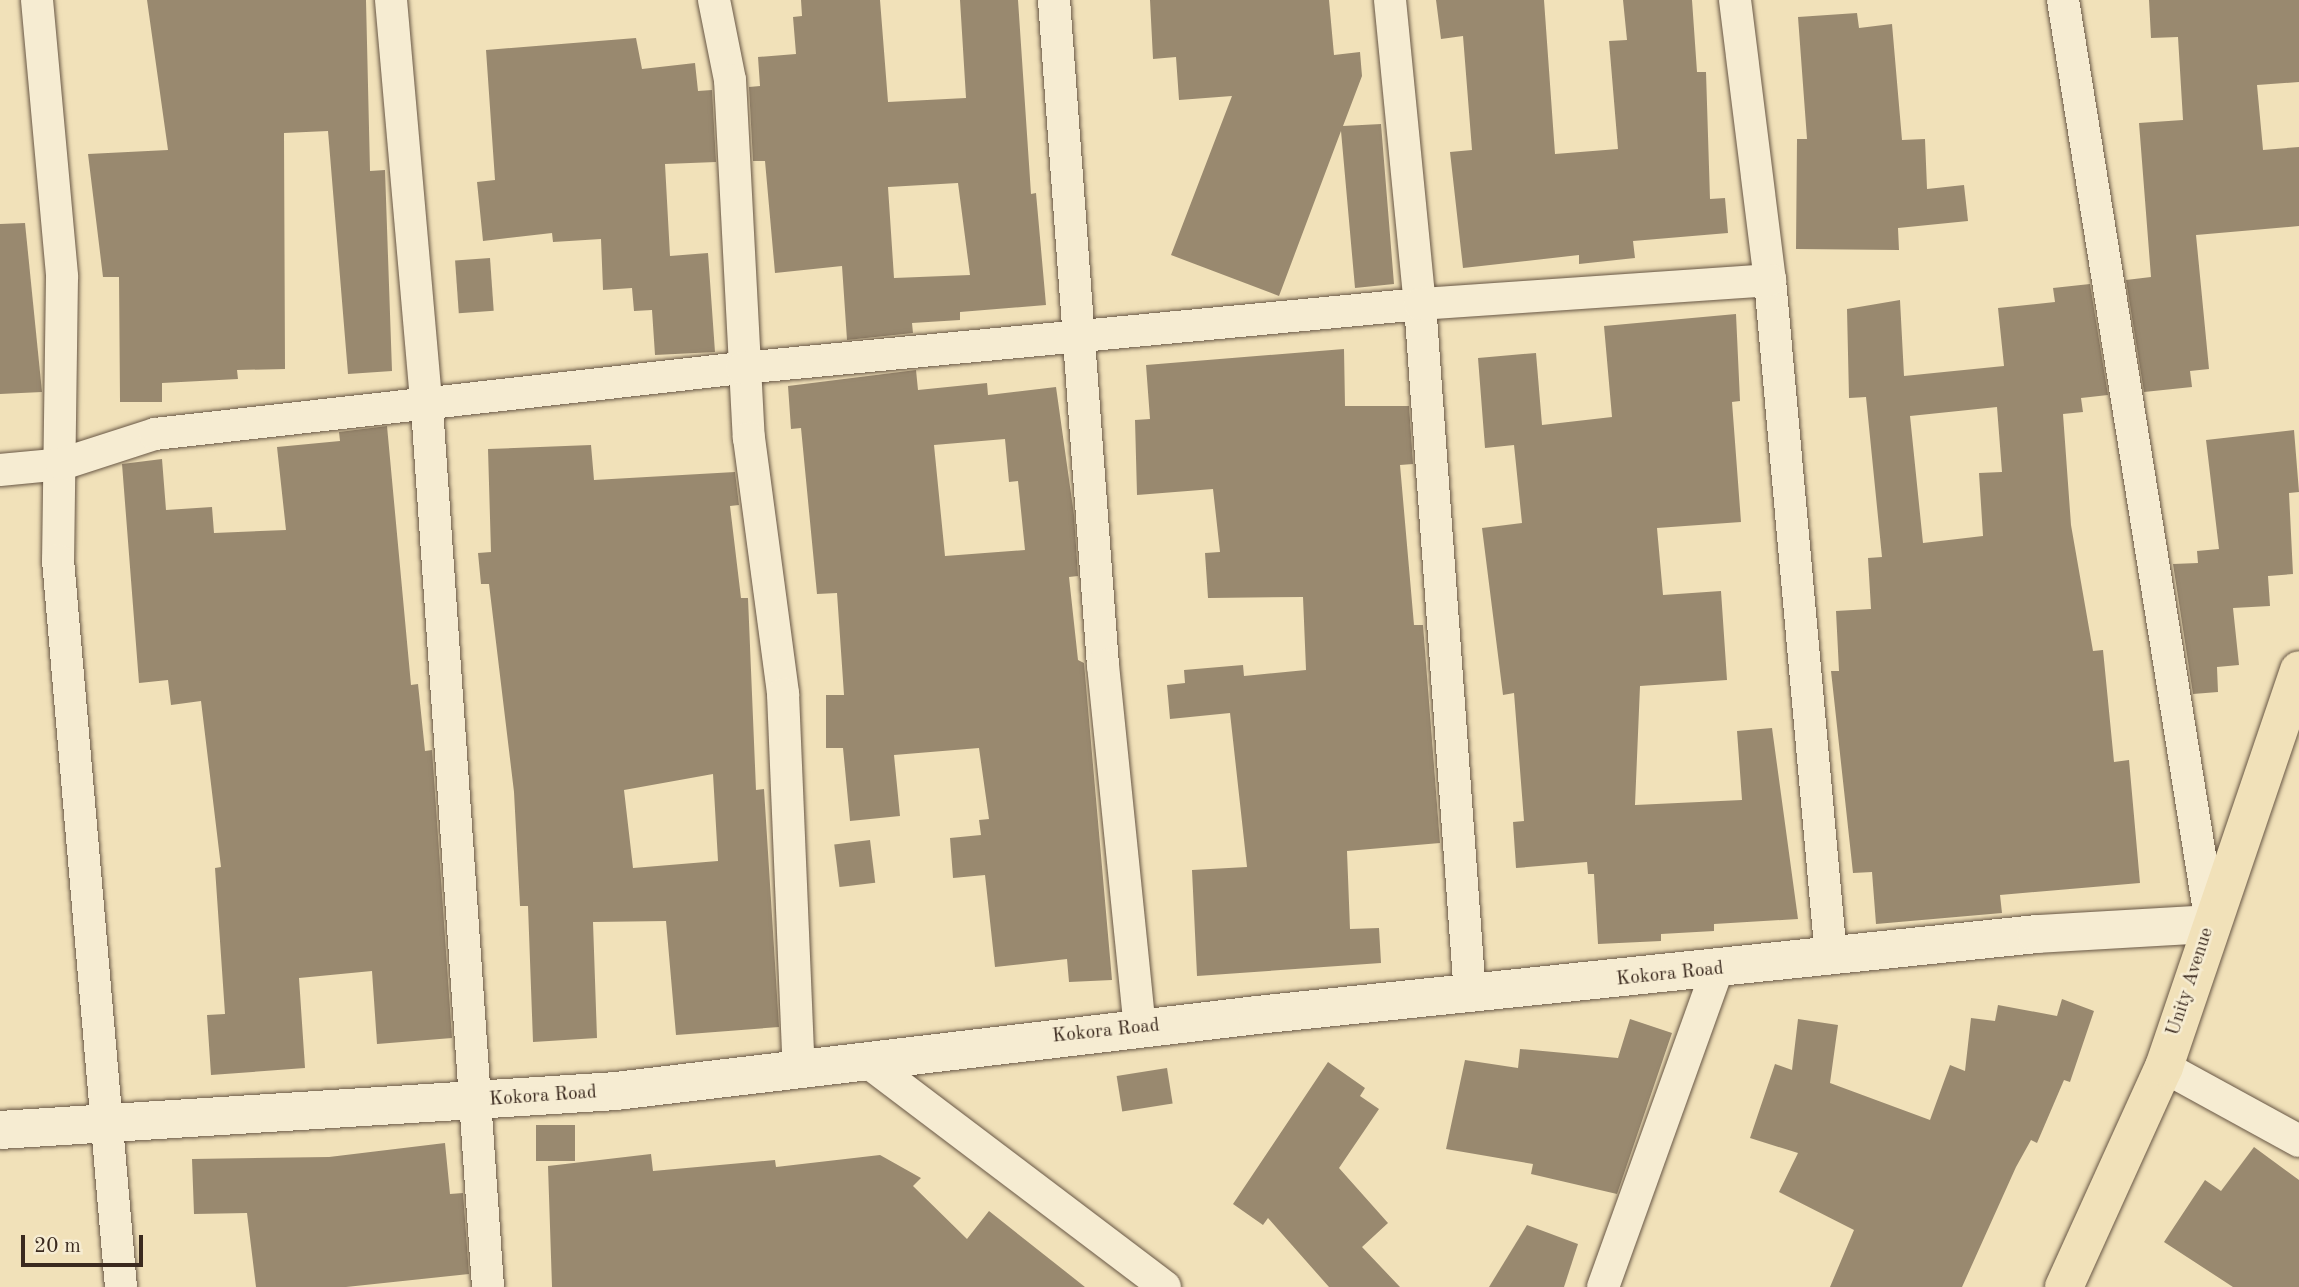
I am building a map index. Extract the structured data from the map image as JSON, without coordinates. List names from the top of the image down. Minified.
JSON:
{"streets":{"main road":["Unity Avenue"],"street":["Kokora Road"]},"crossings":[["Kokora Road","Unity Avenue"]],"scale_bar":"20 m"}
